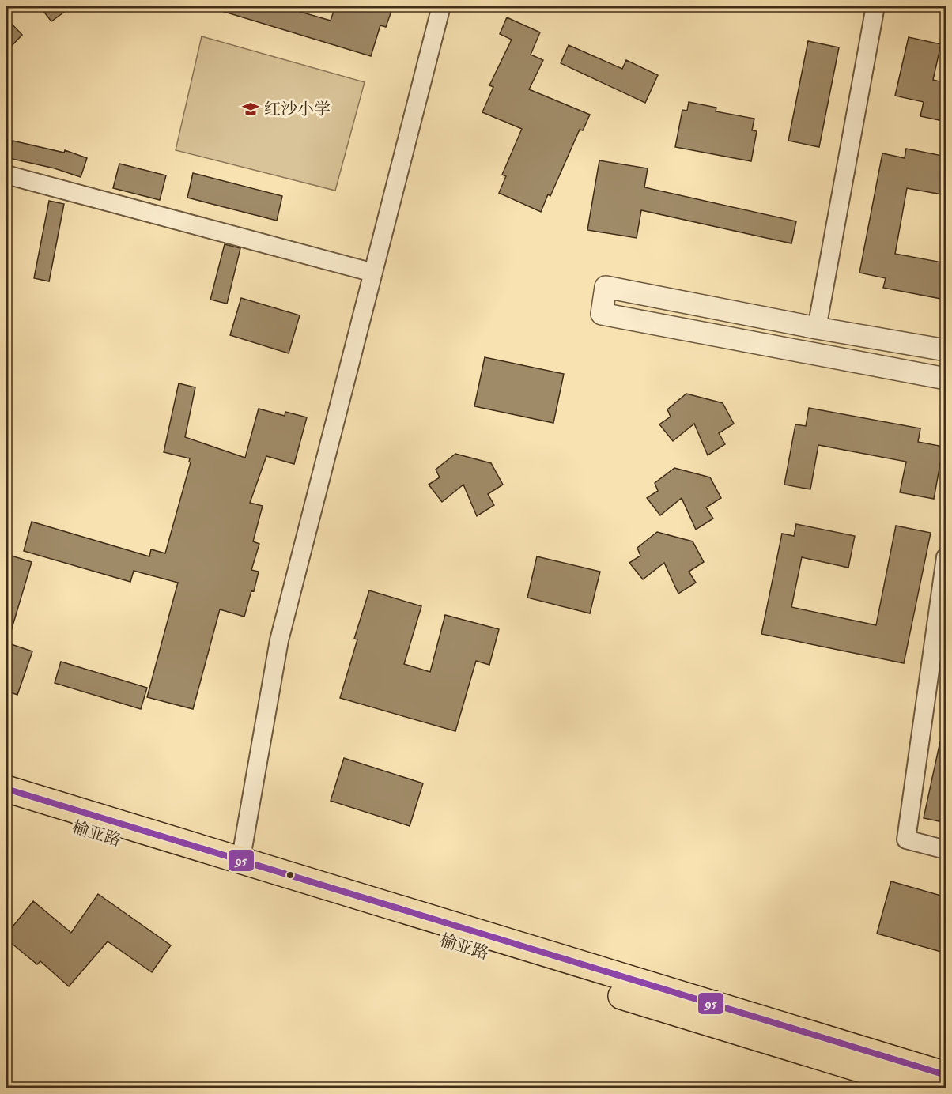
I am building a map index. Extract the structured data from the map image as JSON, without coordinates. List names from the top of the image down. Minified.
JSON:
{"streets":{"highway":["榆亚路"]},"places":{"school or university":["红沙小学"]},"lines":["transit line 95"]}
